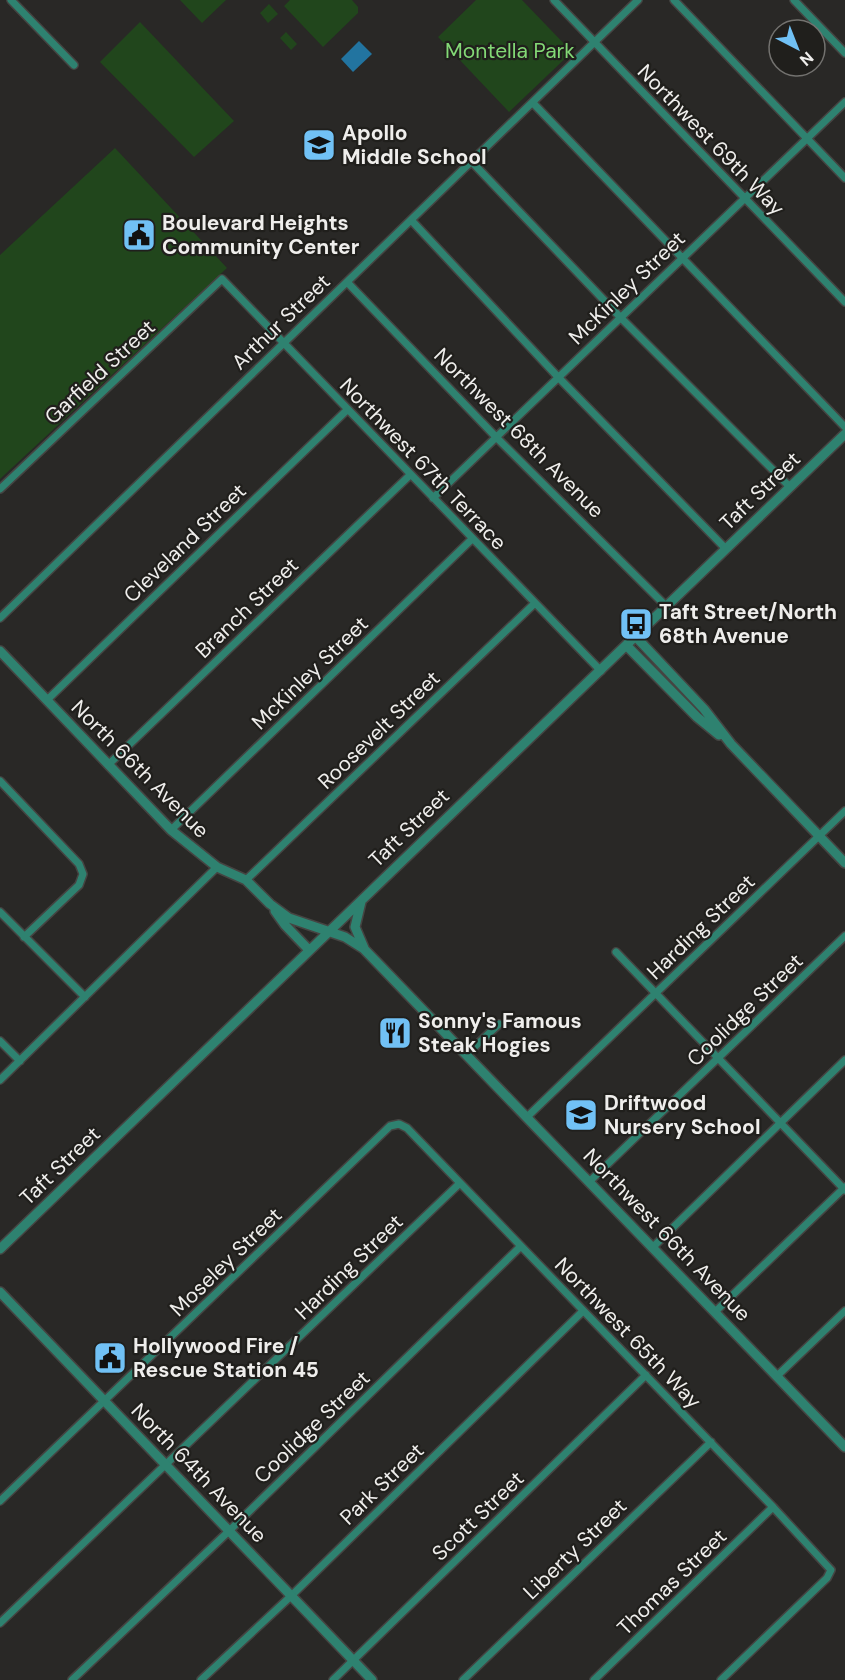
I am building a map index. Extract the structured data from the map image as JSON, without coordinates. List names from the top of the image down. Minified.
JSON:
{"streets":{"street":["Northwest 69th Way","McKinley Street","Arthur Street","Garfield Street","Northwest 68th Avenue","Northwest 67th Terrace","Taft Street","Cleveland Street","Branch Street","Roosevelt Street","North 66th Avenue","Harding Street","Coolidge Street","Northwest 66th Avenue","Moseley Street","Northwest 65th Way","North 64th Avenue","Park Street","Scott Street","Liberty Street","Thomas Street"]},"crossings":[["Northwest 69th Way","McKinley Street"],["Northwest 69th Way","Arthur Street"],["McKinley Street","Northwest 68th Avenue"],["McKinley Street","Northwest 67th Terrace"],["McKinley Street","North 66th Avenue"],["Arthur Street","Northwest 68th Avenue"],["Arthur Street","Northwest 67th Terrace"],["Garfield Street","Northwest 67th Terrace"],["Northwest 68th Avenue","Taft Street"],["Northwest 67th Terrace","Taft Street"],["Northwest 67th Terrace","Cleveland Street"],["Northwest 67th Terrace","Branch Street"],["Northwest 67th Terrace","Roosevelt Street"],["Taft Street","North 66th Avenue"],["Taft Street","Northwest 66th Avenue"],["Cleveland Street","North 66th Avenue"],["Branch Street","North 66th Avenue"],["Roosevelt Street","North 66th Avenue"],["North 66th Avenue","Northwest 66th Avenue"],["Harding Street","Northwest 66th Avenue"],["Harding Street","Northwest 65th Way"],["Harding Street","North 64th Avenue"],["Coolidge Street","Northwest 66th Avenue"],["Coolidge Street","Northwest 65th Way"],["Coolidge Street","North 64th Avenue"],["Moseley Street","Northwest 65th Way"],["Moseley Street","North 64th Avenue"],["Northwest 65th Way","Park Street"],["Northwest 65th Way","Scott Street"],["Northwest 65th Way","Liberty Street"],["Northwest 65th Way","Thomas Street"],["North 64th Avenue","Park Street"],["North 64th Avenue","Scott Street"]],"parks":["Montella Park"],"places":{"school or university":["Apollo Middle School","Driftwood Nursery School"],"public building":["Boulevard Heights Community Center","Hollywood Fire / Rescue Station 45"],"bus stop":["Taft Street/North 68th Avenue"],"restaurant":["Sonny's Famous Steak Hogies"]},"north":"bottom right"}
